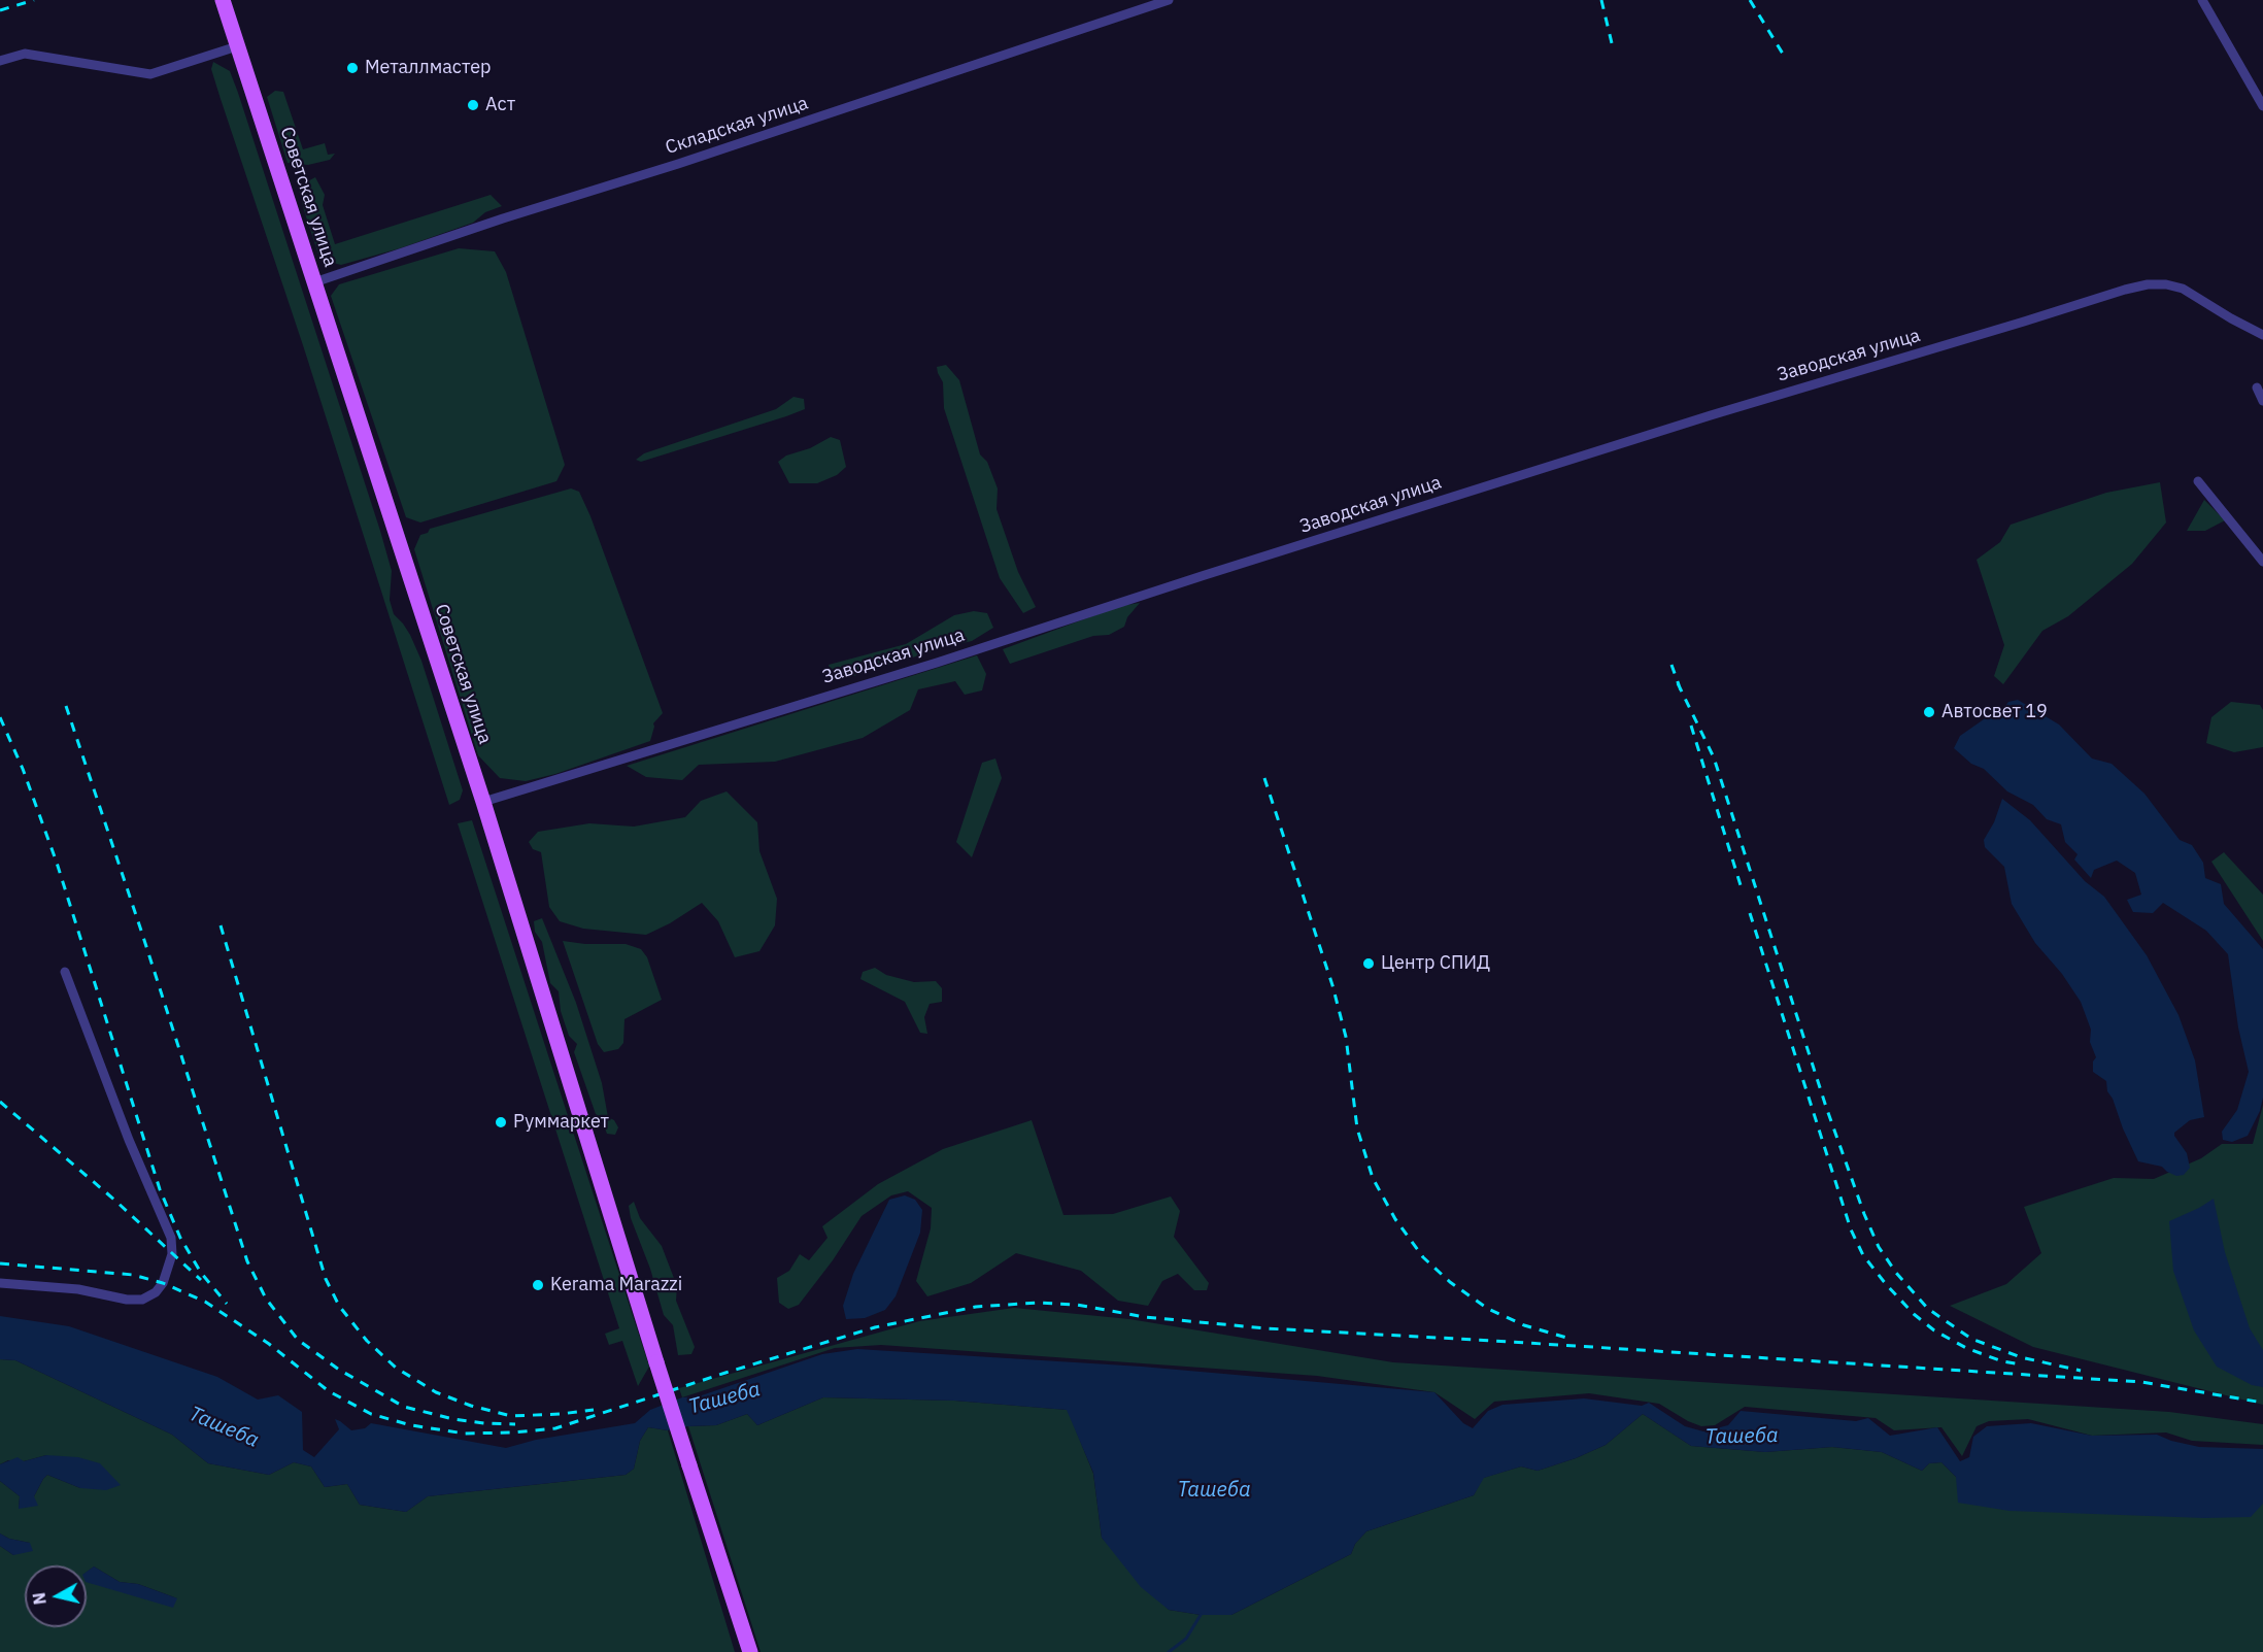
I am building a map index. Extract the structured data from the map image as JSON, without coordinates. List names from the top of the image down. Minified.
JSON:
{"streets":{"main road":["Советская улица"],"street":["Складская улица","Заводская улица"]},"crossings":[["Складская улица","Советская улица"],["Советская улица","Заводская улица"]],"water":["Ташеба"],"places":["Металлмастер","Аст","Автосвет 19","Центр СПИД","Руммаркет","Kerama Marazzi"],"north":"left"}
